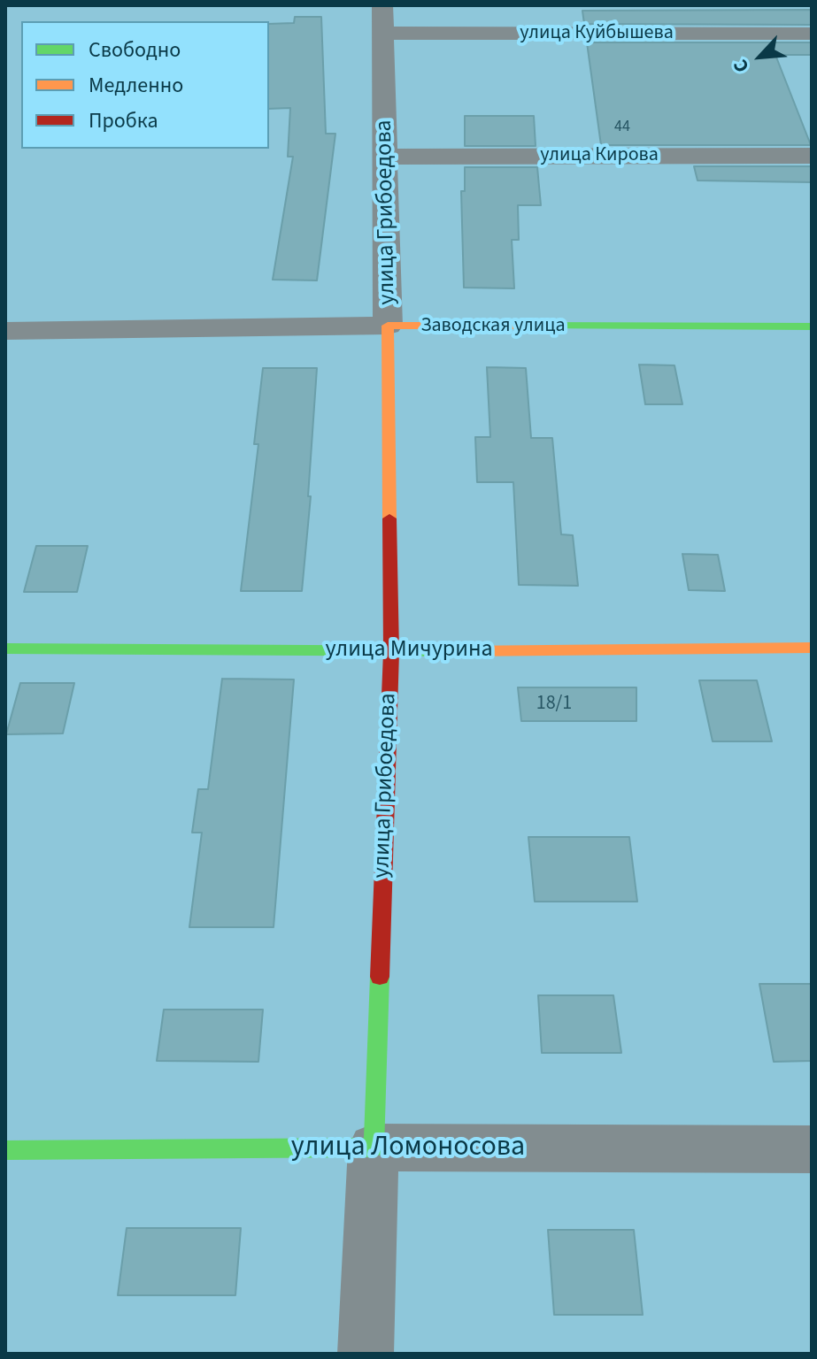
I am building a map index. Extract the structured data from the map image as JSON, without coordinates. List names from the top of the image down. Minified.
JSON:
{"streets":{"street":["улица Куйбышева","улица Кирова","улица Грибоедова","Заводская улица","улица Мичурина","улица Ломоносова"]},"crossings":[["улица Куйбышева","улица Грибоедова"],["улица Кирова","улица Грибоедова"],["улица Грибоедова","Заводская улица"],["улица Грибоедова","улица Мичурина"],["улица Грибоедова","улица Ломоносова"]],"house_numbers":["44","18/1"],"legend":["Свободно","Медленно","Пробка"],"north":"bottom left"}
